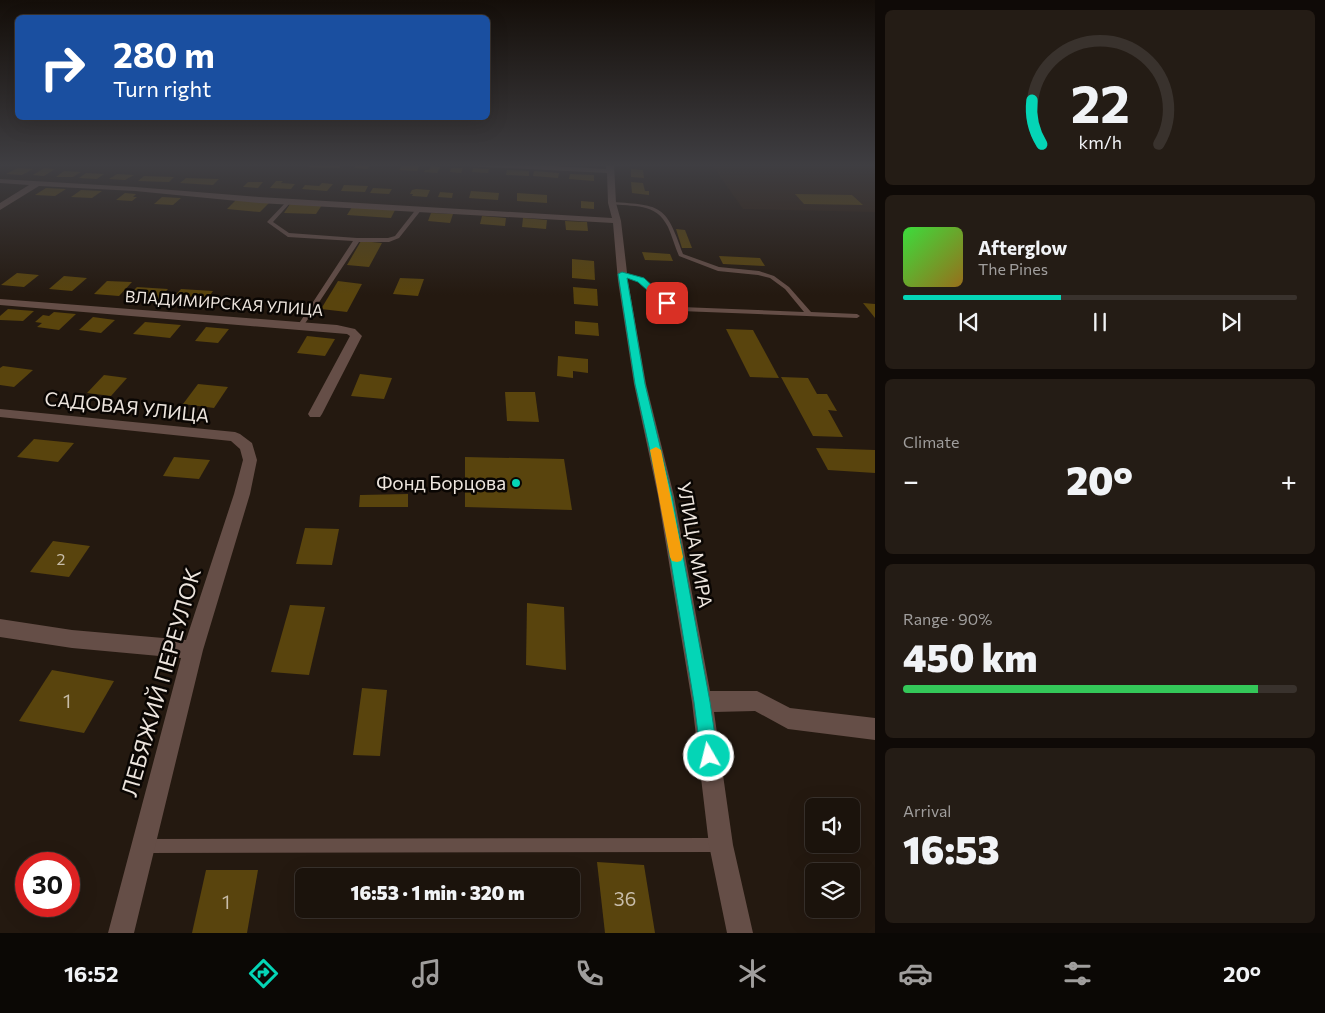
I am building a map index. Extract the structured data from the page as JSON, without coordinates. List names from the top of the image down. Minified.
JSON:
{"streets":{"street":["ВЛАДИМИРСКАЯ УЛИЦА","САДОВАЯ УЛИЦА","УЛИЦА МИРА","ЛЕБЯЖИЙ ПЕРЕУЛОК"]},"crossings":[["САДОВАЯ УЛИЦА","ЛЕБЯЖИЙ ПЕРЕУЛОК"]],"places":["Фонд Борцова"],"house_numbers":["2","1","36","1"],"page":{"turn":["280 m","Turn right"],"song":["Afterglow","The Pines"],"tile":["Climate",["Range · 90%","450 km"],["Arrival","16:53"]],"heat":["−","20°","+"],"limit":"30","trip":"16:53 · 1 min · 320 m","tabs":["16:52","20°"],"gauge":["22","km/h"]}}
